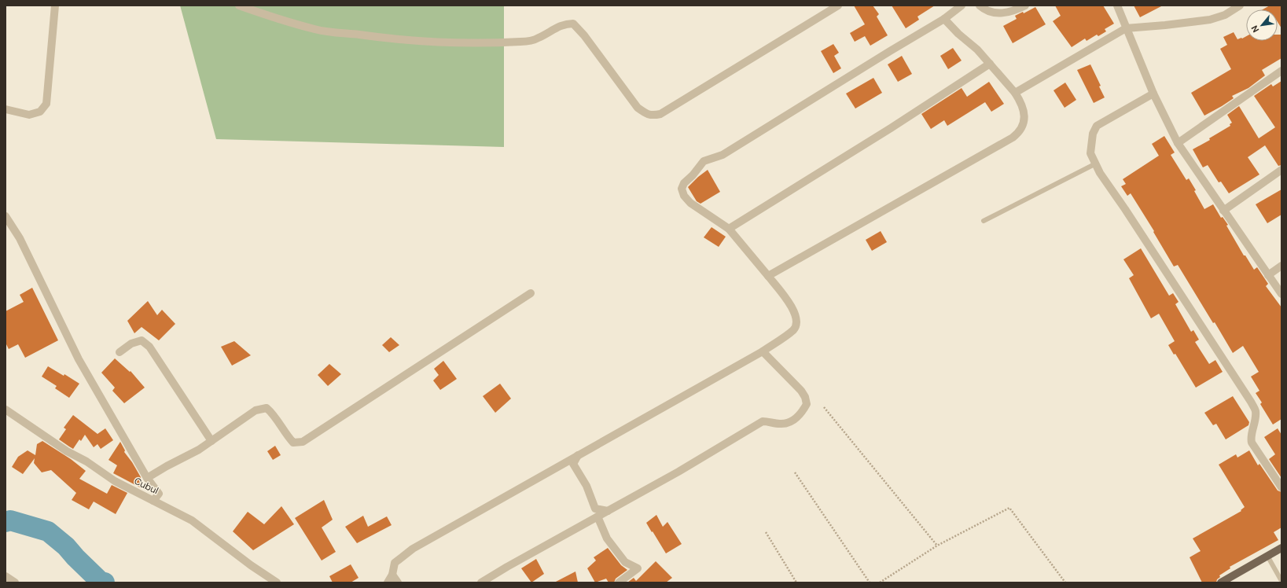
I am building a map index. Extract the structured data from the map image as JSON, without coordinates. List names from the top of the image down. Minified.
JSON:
{"streets":{"street":["Cubul"]},"north":"bottom left"}
